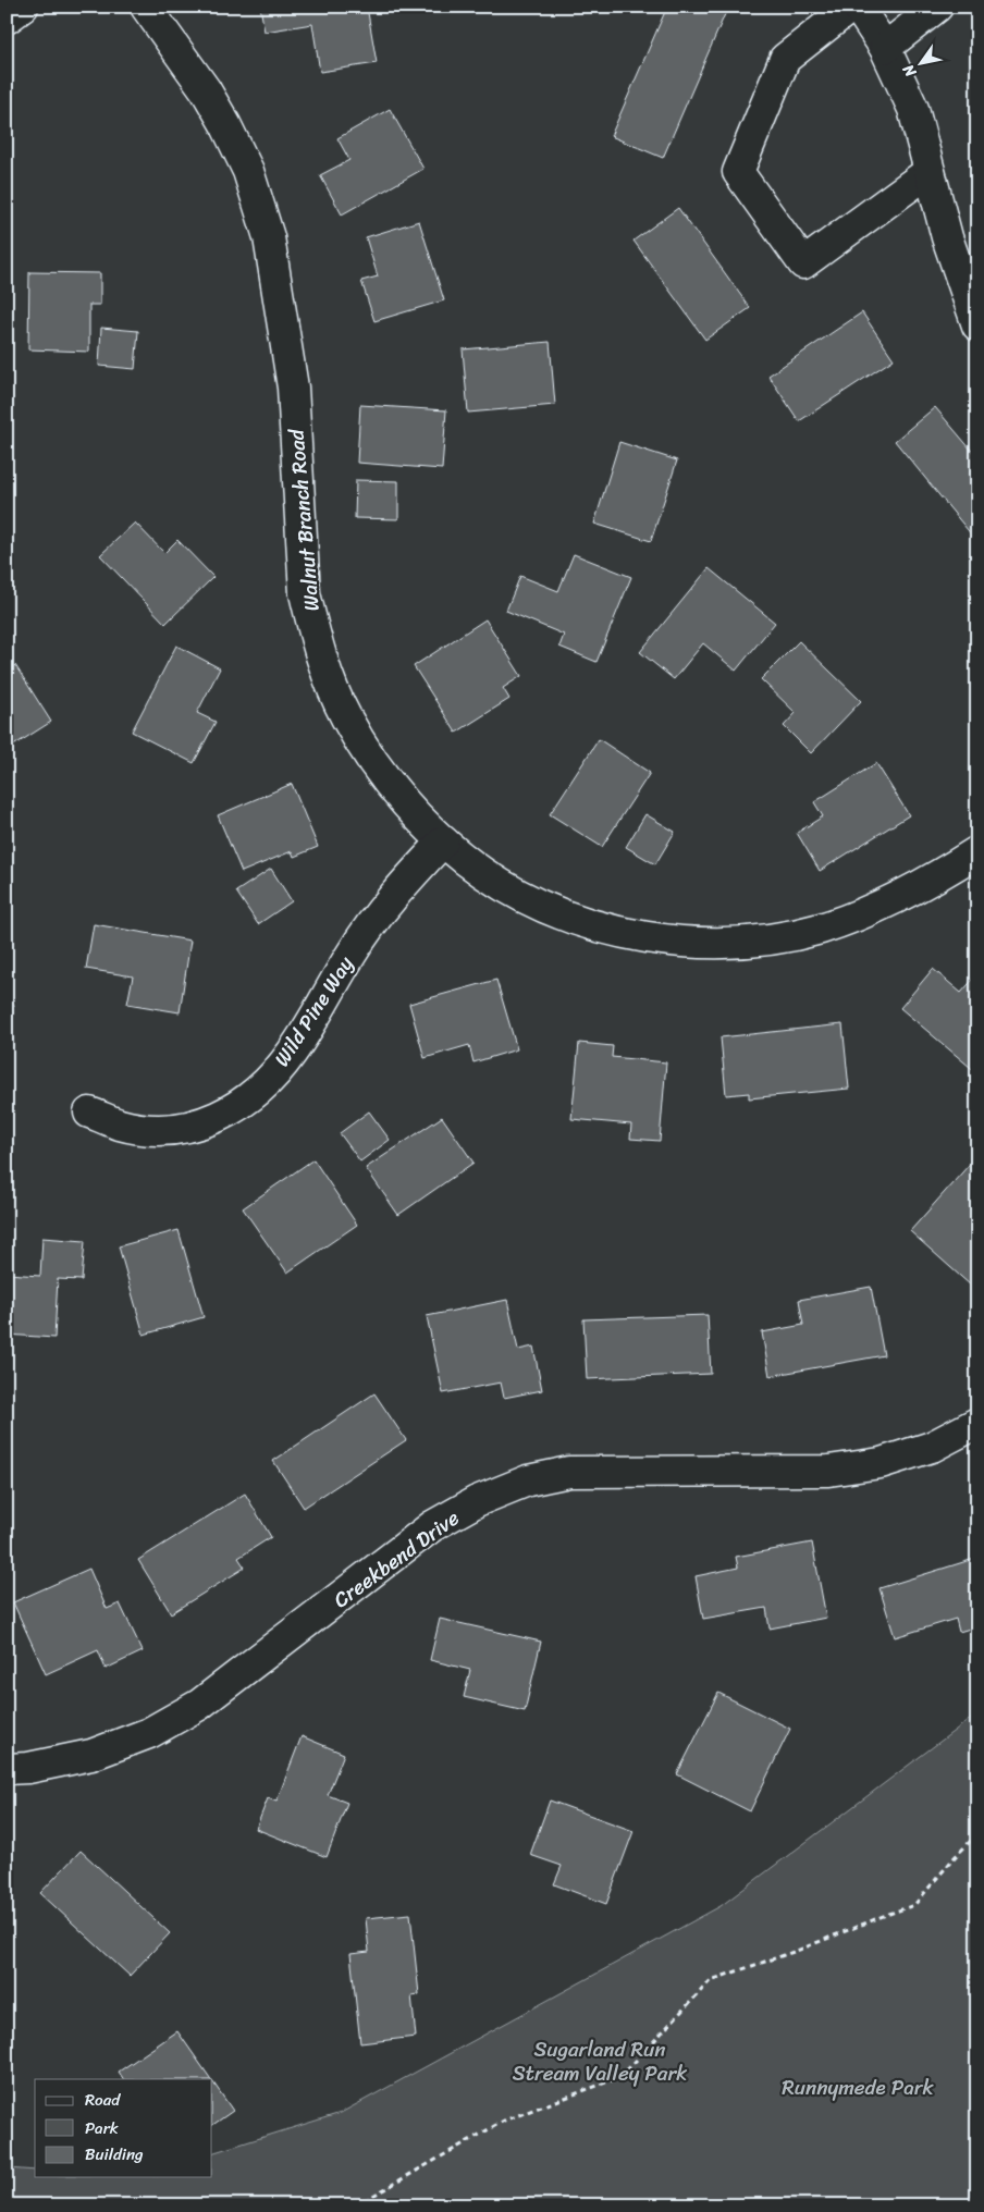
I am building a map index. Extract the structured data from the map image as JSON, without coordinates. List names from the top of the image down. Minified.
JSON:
{"streets":{"main road":["Walnut Branch Road","Wild Pine Way","Creekbend Drive"]},"crossings":[["Walnut Branch Road","Wild Pine Way"]],"parks":["Sugarland Run Stream Valley Park","Runnymede Park"],"legend":["Road","Park","Building"],"north":"bottom left"}
